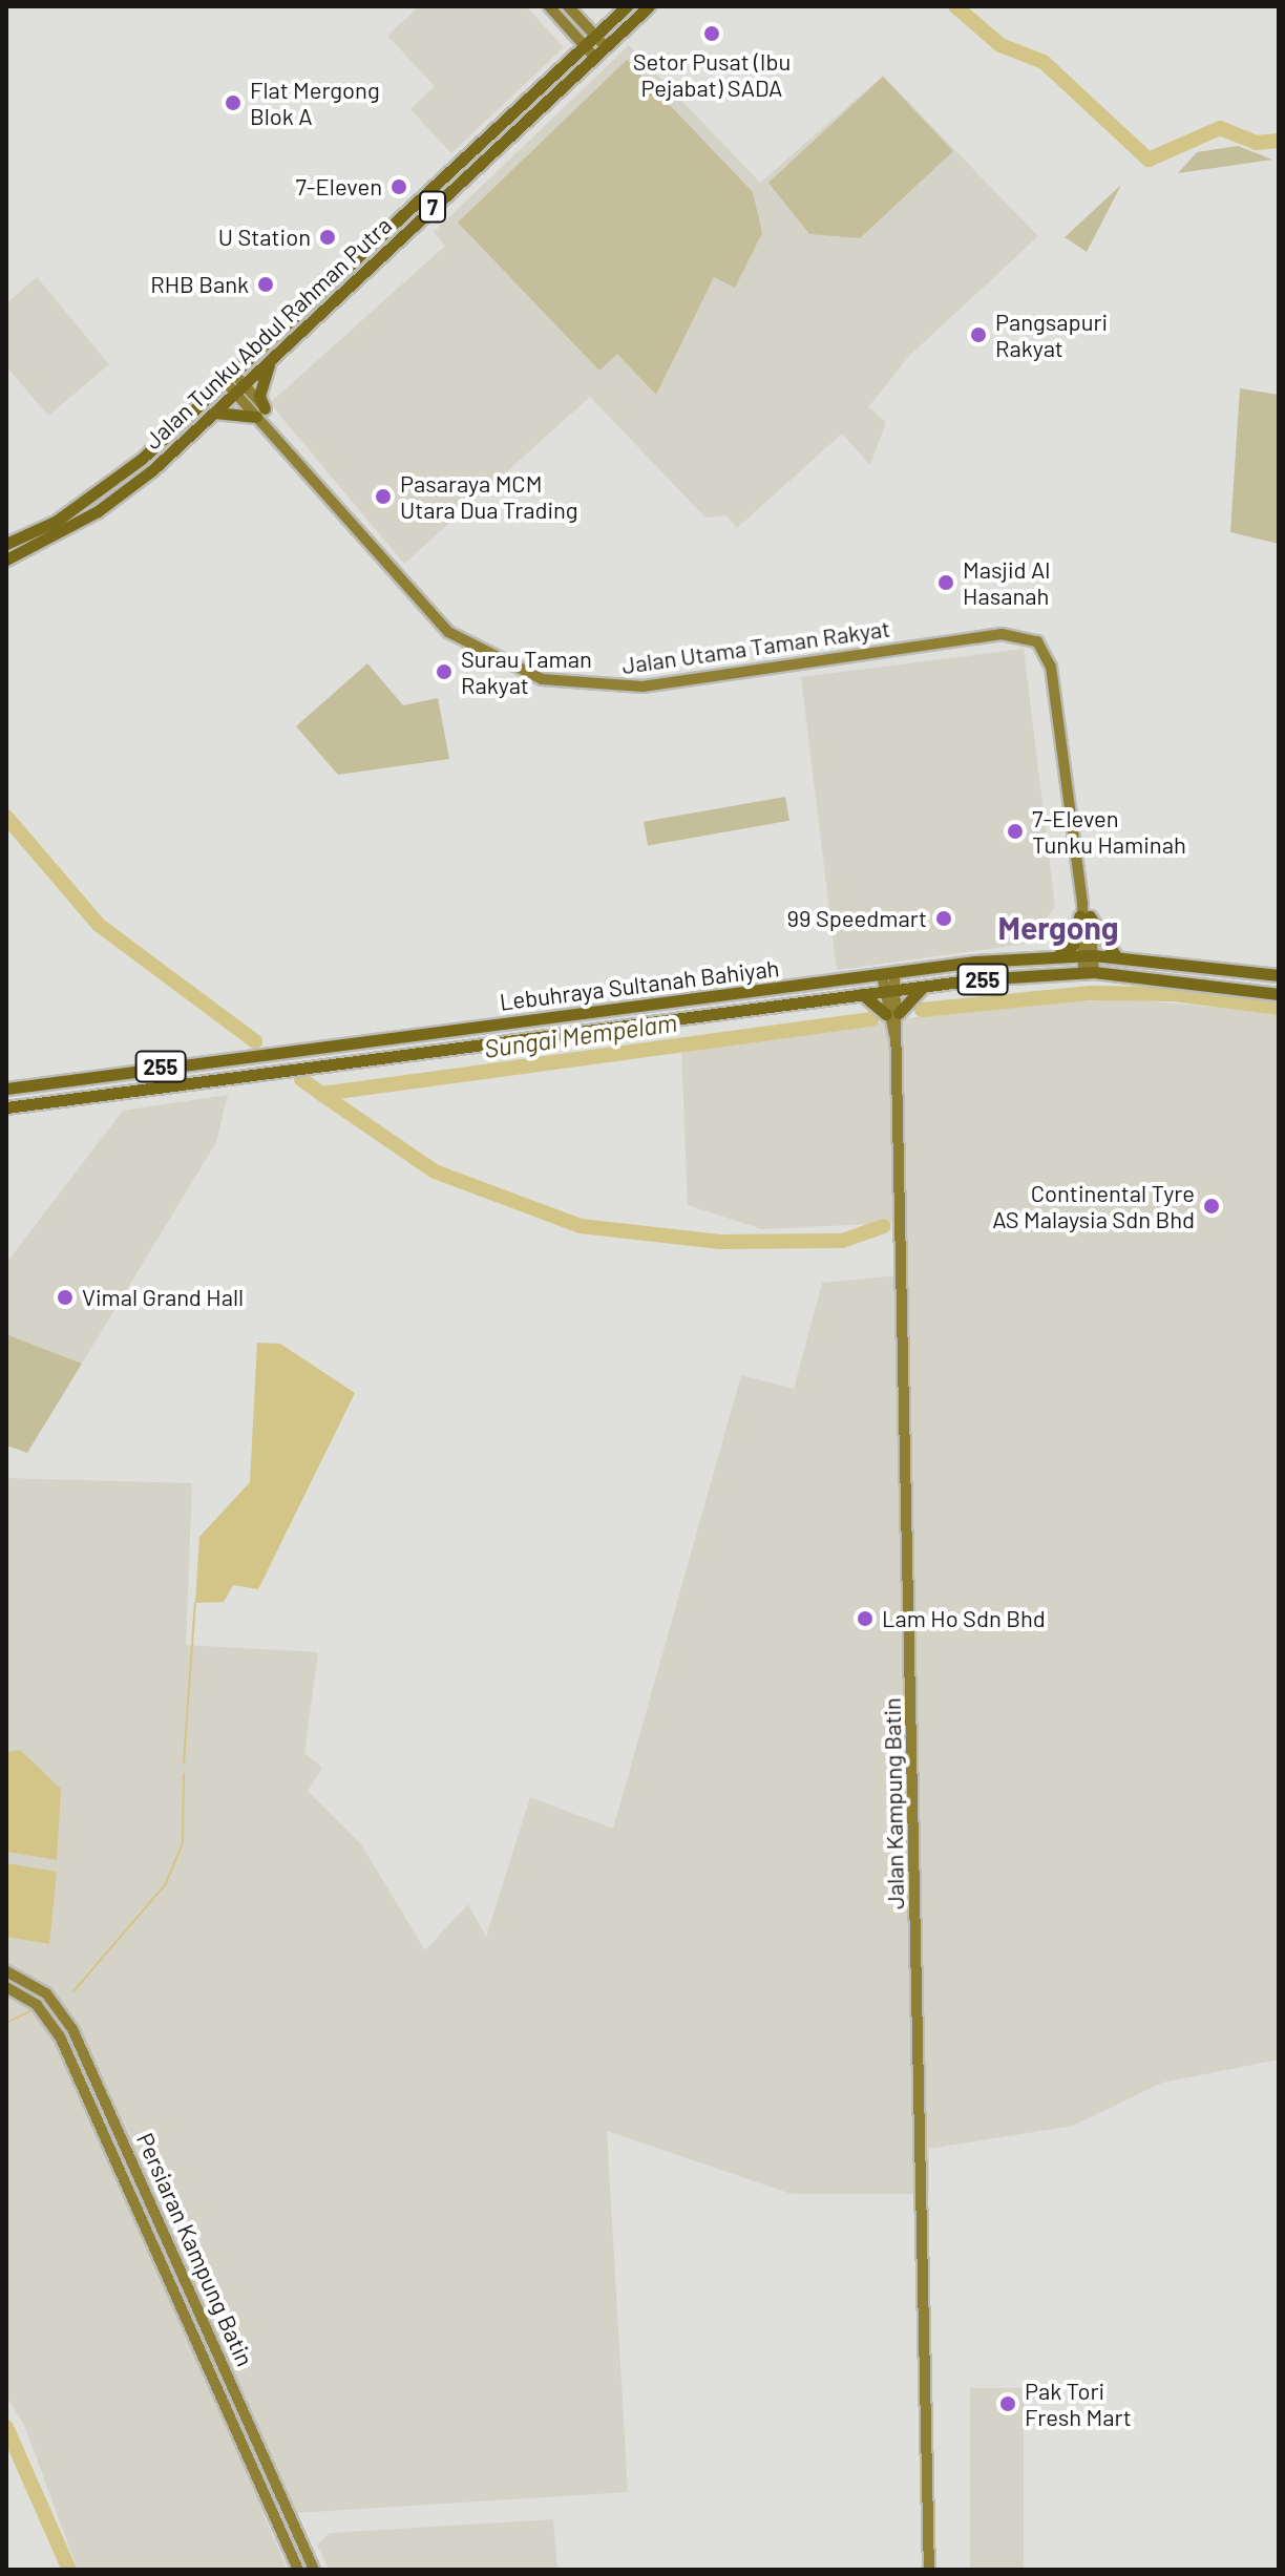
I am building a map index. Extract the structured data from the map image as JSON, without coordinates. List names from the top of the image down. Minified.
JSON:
{"streets":{"main road":["7","Jalan Tunku Abdul Rahman Putra","255","Lebuhraya Sultanah Bahiyah"],"street":["Jalan Utama Taman Rakyat","Jalan Kampung Batin","Persiaran Kampung Batin"]},"crossings":[["Jalan Tunku Abdul Rahman Putra","Jalan Utama Taman Rakyat"],["Jalan Utama Taman Rakyat","Lebuhraya Sultanah Bahiyah"],["Lebuhraya Sultanah Bahiyah","Jalan Kampung Batin"]],"districts":["Mergong"],"water":["Sungai Mempelam"],"places":["Setor Pusat (Ibu Pejabat) SADA","Flat Mergong Blok A","7-Eleven","U Station","RHB Bank","Pangsapuri Rakyat","Pasaraya MCM Utara Dua Trading","Masjid Al Hasanah","Surau Taman Rakyat","7-Eleven Tunku Haminah","99 Speedmart","Continental Tyre AS Malaysia Sdn Bhd","Vimal Grand Hall","Lam Ho Sdn Bhd","Pak Tori Fresh Mart"]}
